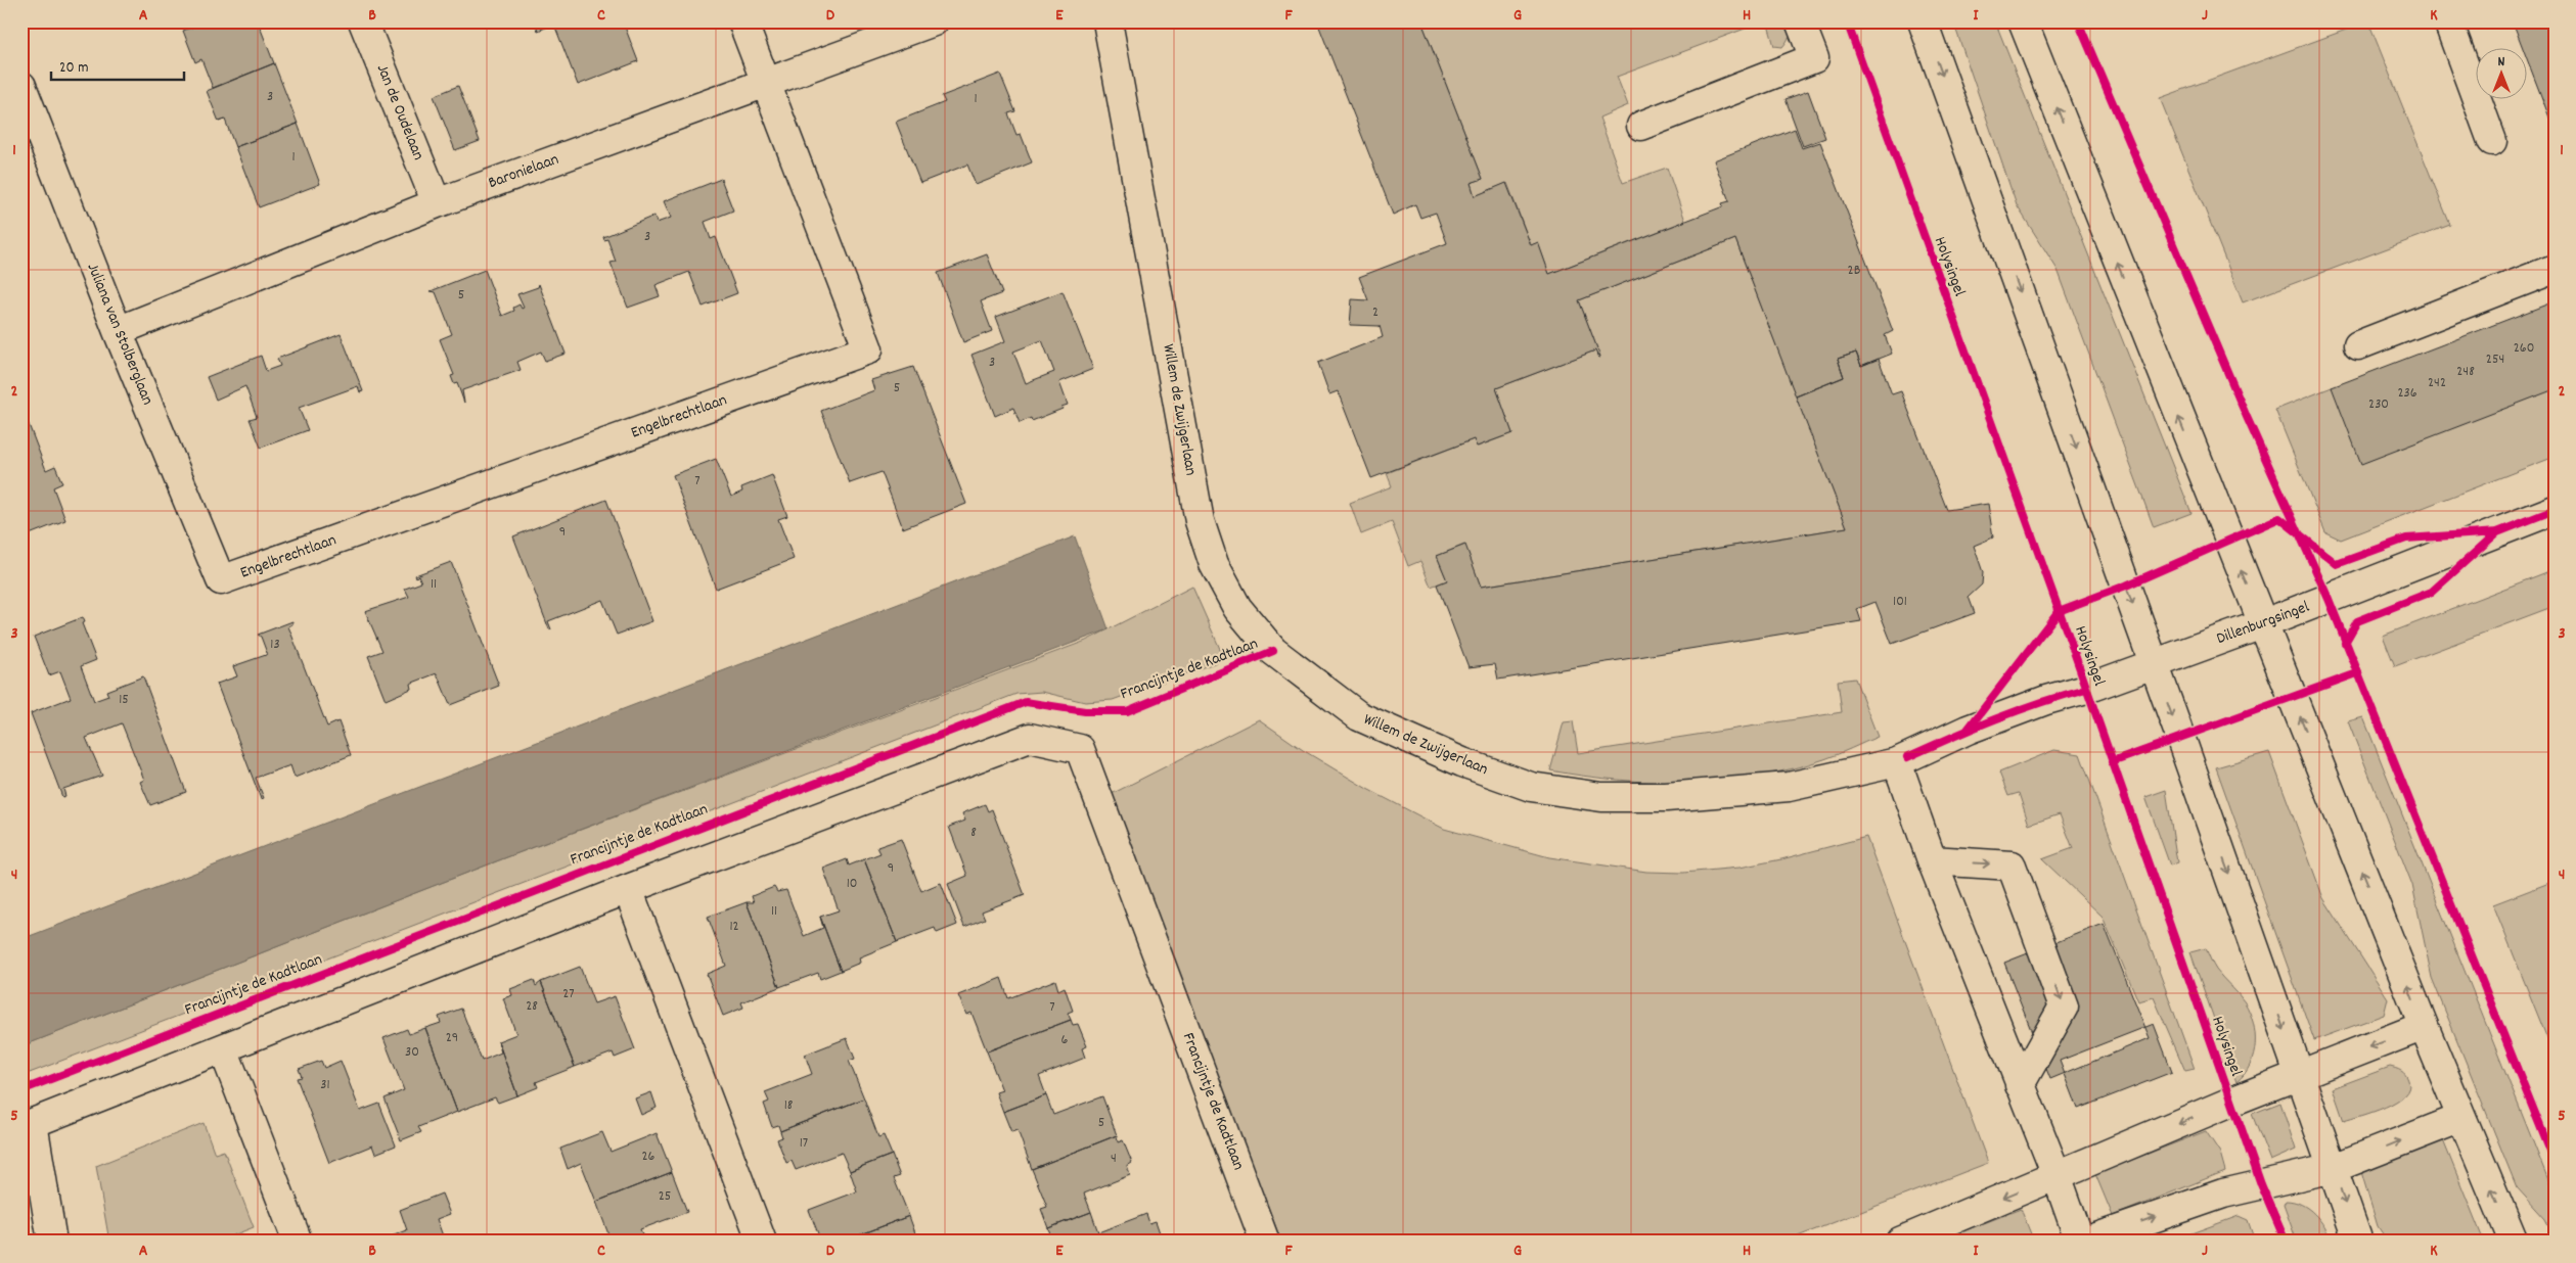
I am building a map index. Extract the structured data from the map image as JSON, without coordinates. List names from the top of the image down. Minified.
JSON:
{"streets":{"street":["Jan de Oudelaan","Baronielaan","Holysingel","Juliana van Stolberglaan","Willem de Zwijgerlaan","Engelbrechtlaan","Dillenburgsingel","Francijntje de Kadtlaan"]},"crossings":[["Jan de Oudelaan","Baronielaan"],["Baronielaan","Juliana van Stolberglaan"],["Baronielaan","Engelbrechtlaan"],["Juliana van Stolberglaan","Engelbrechtlaan"],["Willem de Zwijgerlaan","Dillenburgsingel"]],"house_numbers":["3","1","1","3","2B","5","2","260","254","3","248","242","5","236","230","7","9","11","101","13","15","8","9","10","11","12","27","28","7","29","6","30","31","18","5","17","26","4","25"],"scale_bar":"20 m","north":"top","grid":{"columns":["A","B","C","D","E","F","G","H","I","J","K"],"rows":["1","2","3","4","5"]}}
